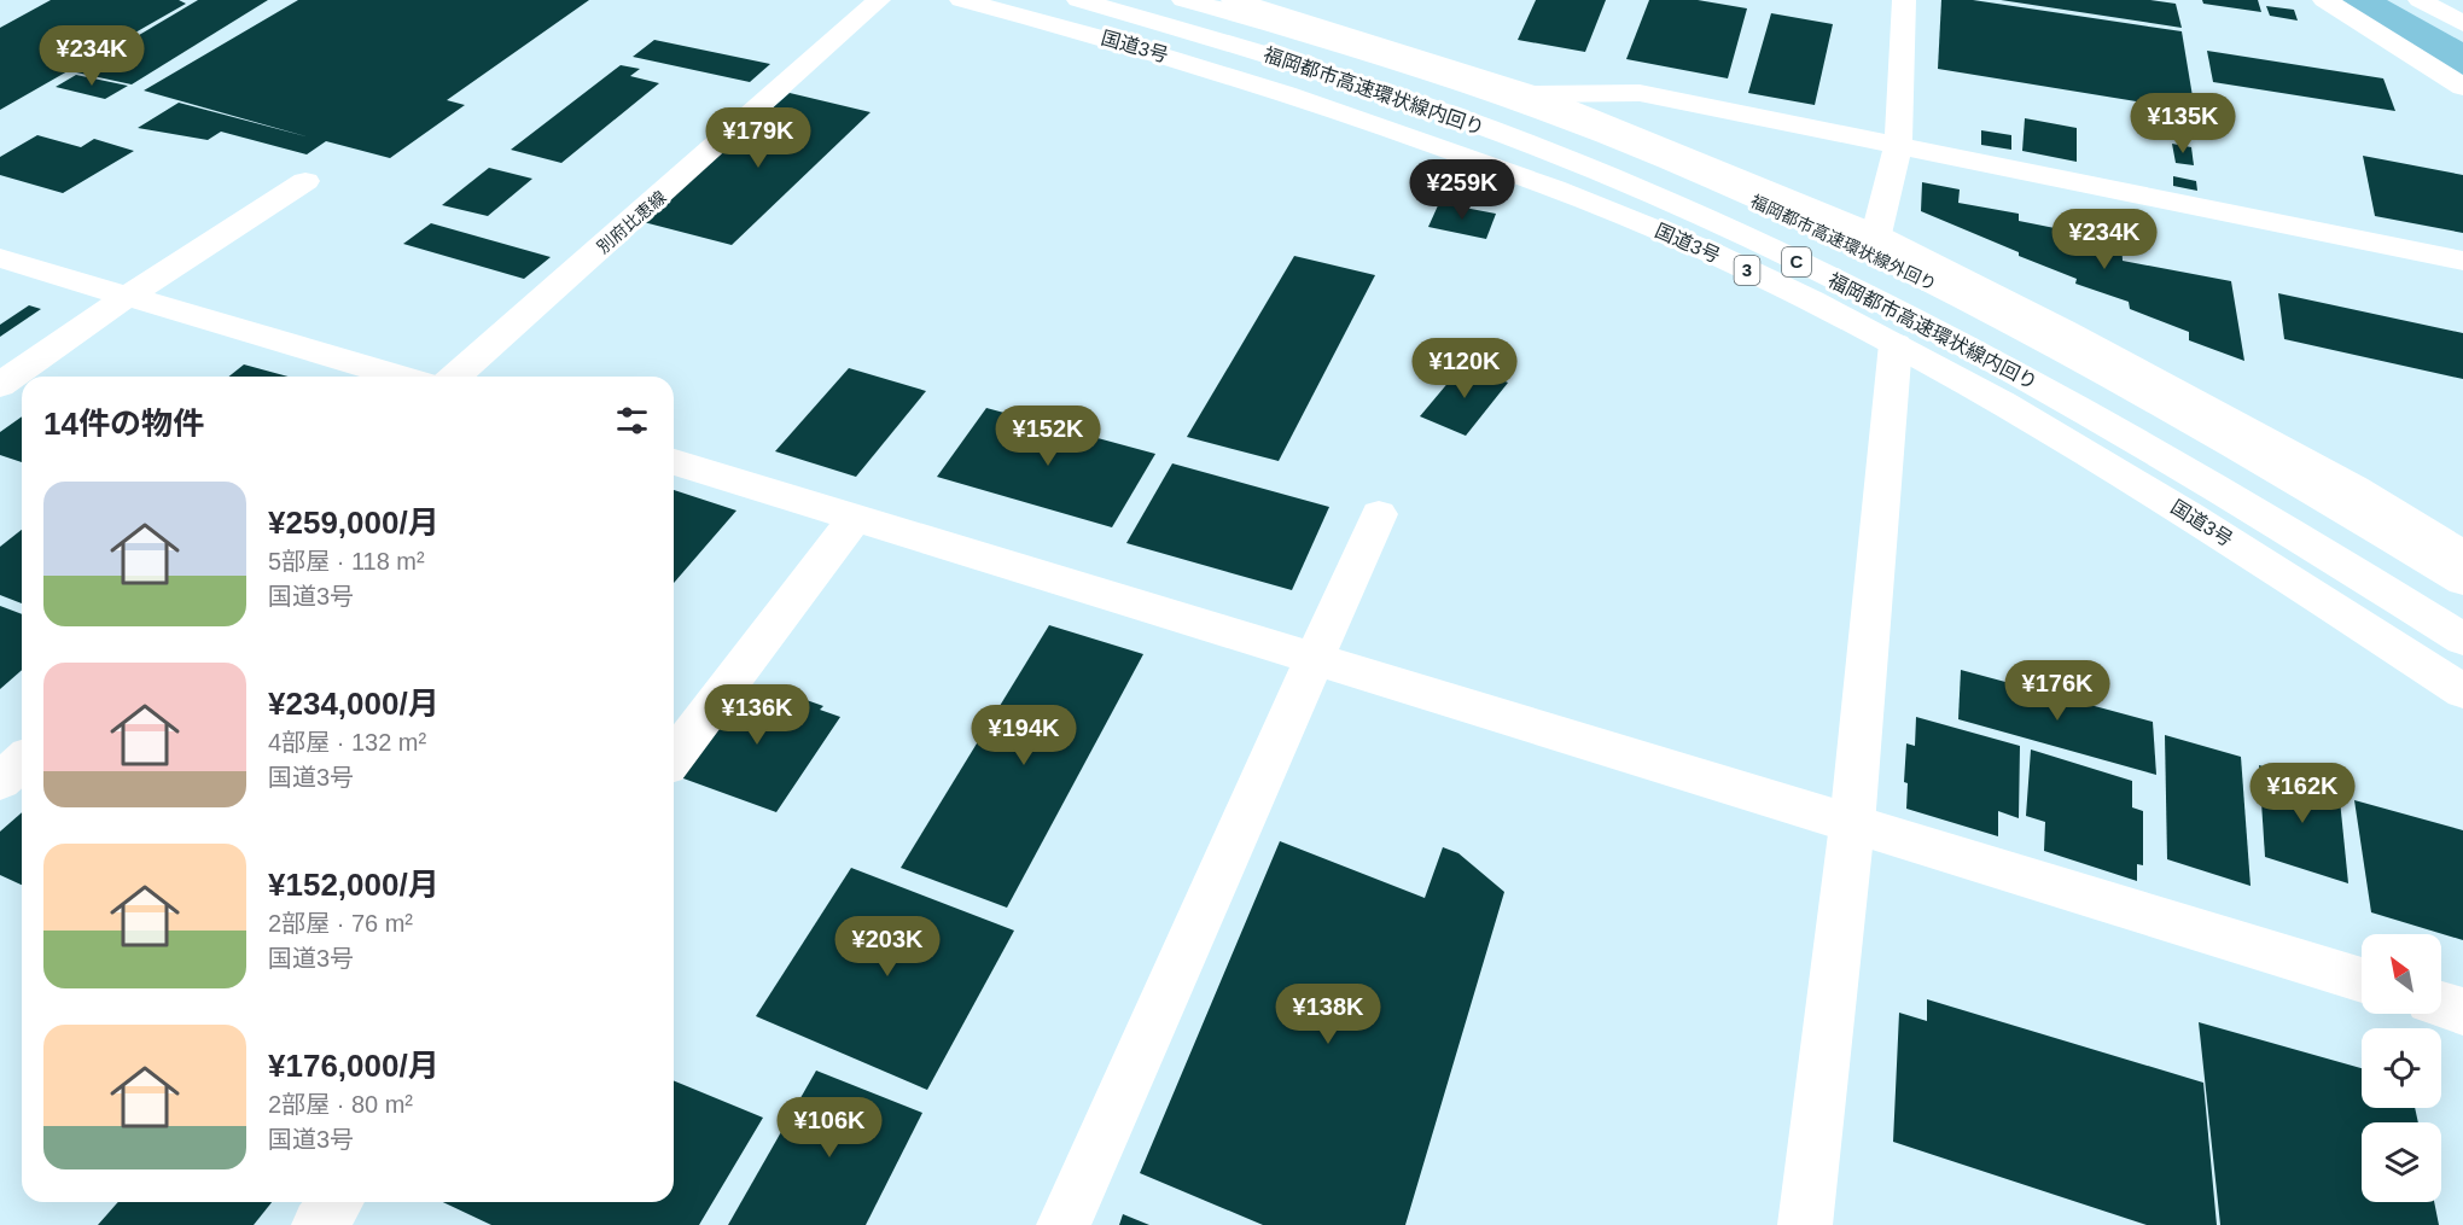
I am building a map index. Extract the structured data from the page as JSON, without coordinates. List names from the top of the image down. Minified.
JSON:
{"streets":{"main road":["国道3号","福岡都市高速環状線内回り","別府比恵線","福岡都市高速環状線外回り","C","3"]},"north":"top left","page":{"price":["¥234K","¥135K","¥179K","¥259K","¥234K","¥120K","¥152K","¥176K","¥136K","¥194K","¥162K","¥203K","¥138K","¥106K"],"heading":"14件の物件","list":[{"name":"¥259,000/月","note":"5部屋 · 118 m² · 国道3号"},{"name":"¥234,000/月","note":"4部屋 · 132 m² · 国道3号"},{"name":"¥152,000/月","note":"2部屋 · 76 m² · 国道3号"},{"name":"¥176,000/月","note":"2部屋 · 80 m² · 国道3号"}]}}
